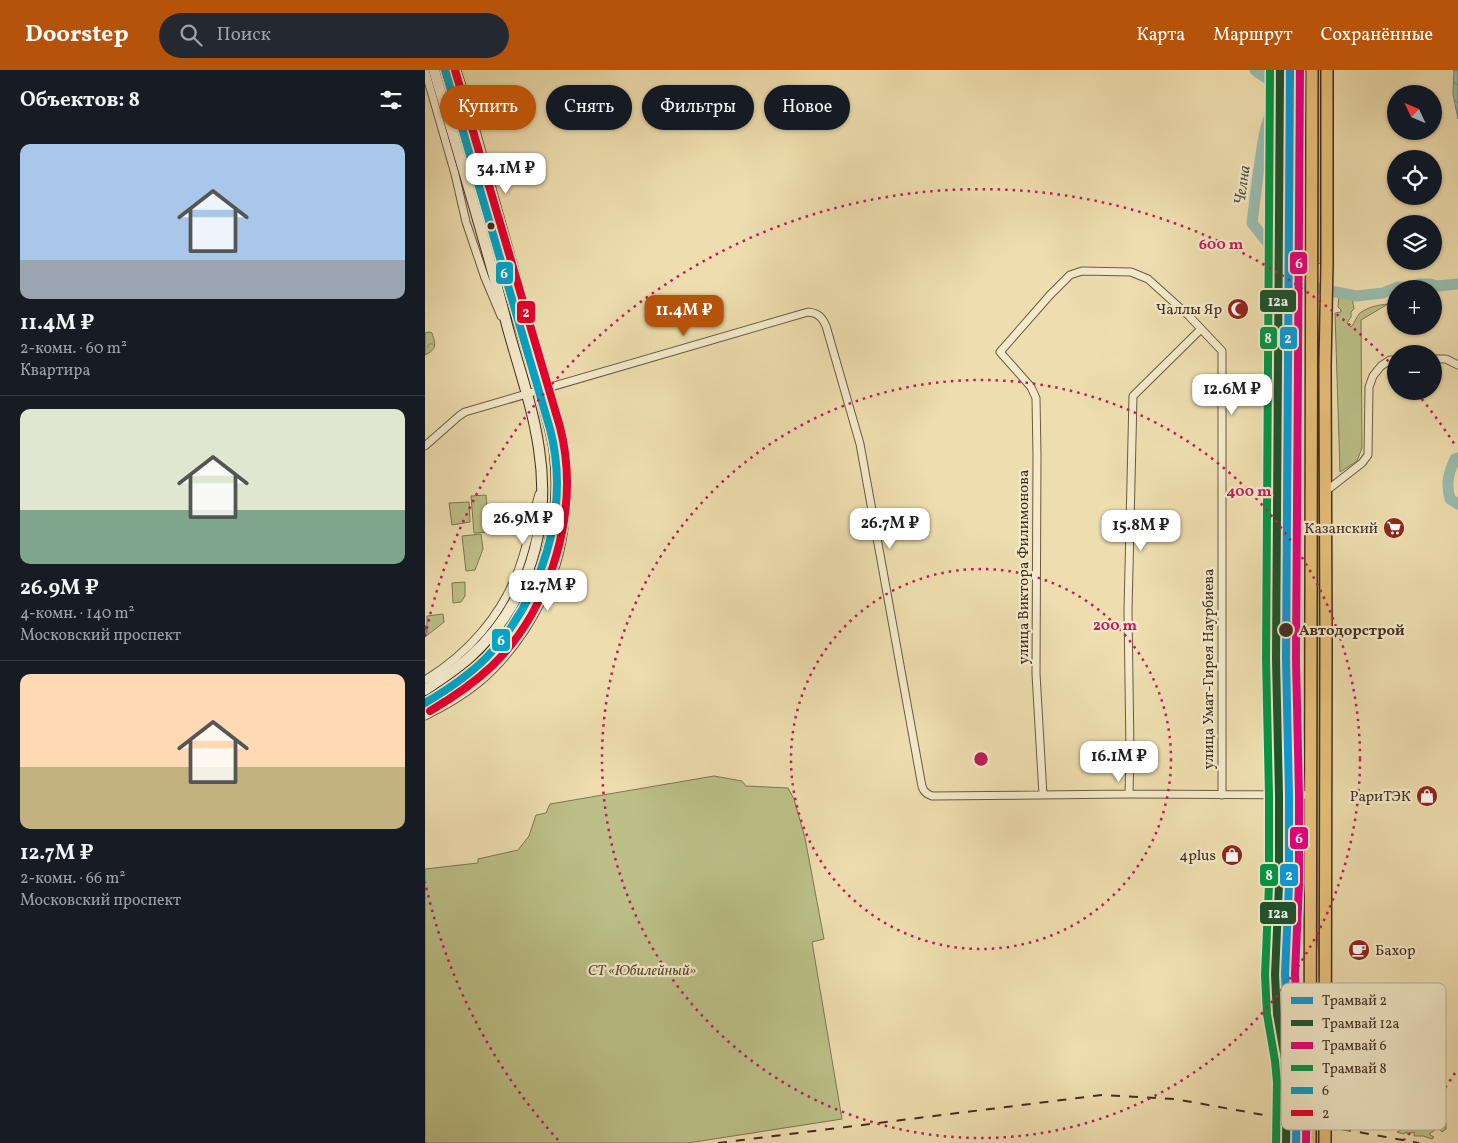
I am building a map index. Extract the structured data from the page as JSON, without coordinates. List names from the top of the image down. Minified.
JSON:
{"streets":{"street":["улица Виктора Филимонова","улица Умат-Гирея Наурбиева"]},"crossings":[["улица Виктора Филимонова","улица Умат-Гирея Наурбиева"]],"water":["Челна"],"parks":["СТ «Юбилейный»"],"places":{"mosque":["Чаллы Яр"],"supermarket":["Казанский"],"other":["Автодорстрой"],"shop":["РариТЭК","4plus"],"cafe":["Бахор"]},"lines":["tram line 2","tram line 12а","tram line 6","tram line 8","transit line 6","transit line 2"],"legend":["Трамвай 2","Трамвай 12а","Трамвай 6","Трамвай 8","6","2"],"north":"top left","page":{"header":"Doorstep","search":"Поиск","nav":["Карта","Маршрут","Сохранённые"],"heading":"Объектов: 8","map_buttons":["+","−"],"chip":["Купить","Снять","Фильтры","Новое"],"list":[{"name":"11.4M ₽","note":"2-комн. · 60 m² · Квартира"},{"name":"26.9M ₽","note":"4-комн. · 140 m² · Московский проспект"},{"name":"12.7M ₽","note":"2-комн. · 66 m² · Московский проспект"}],"price":["34.1M ₽","11.4M ₽","12.6M ₽","26.9M ₽","26.7M ₽","15.8M ₽","12.7M ₽","16.1M ₽"]},"rings":["600 m","400 m","200 m"]}
